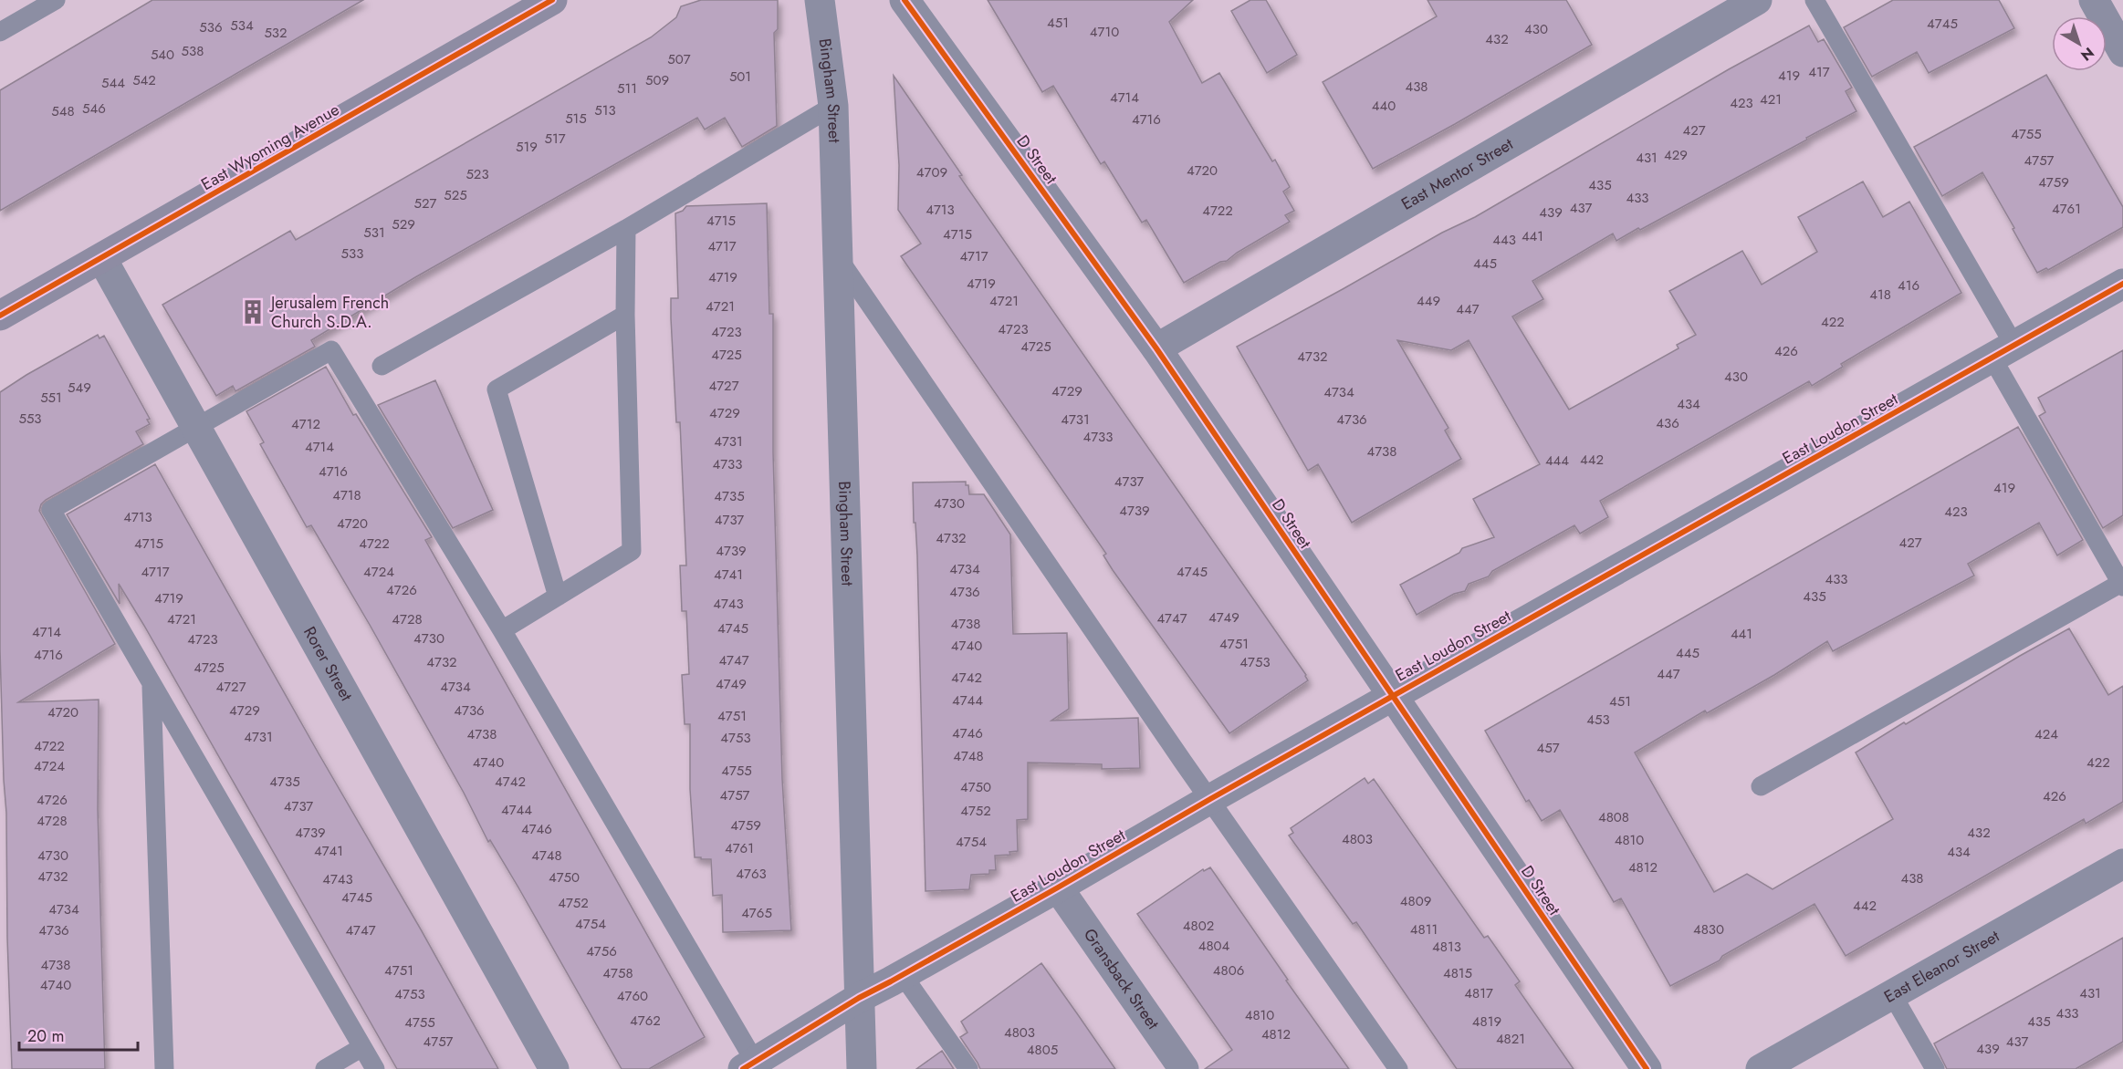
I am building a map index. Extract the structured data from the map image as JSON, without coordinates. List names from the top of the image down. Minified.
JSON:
{"streets":{"street":["Bingham Street","East Wyoming Avenue","D Street","East Mentor Street","East Loudon Street","Rorer Street","East Eleanor Street","Gransback Street"]},"crossings":[["Bingham Street","East Loudon Street"],["East Wyoming Avenue","Rorer Street"],["D Street","East Mentor Street"],["D Street","East Loudon Street"],["East Loudon Street","Gransback Street"]],"places":{"building":["Jerusalem French Church S.D.A."]},"house_numbers":["451","4745","534","536","430","4710","532","432","538","540","507","417","419","501","542","509","544","438","511","4714","421","423","440","546","513","548","515","4716","427","4755","517","519","429","431","4757","4720","4709","523","4759","435","525","433","527","437","4761","4713","4722","439","4715","529","531","4715","441","443","4717","533","4717","445","4719","4719","416","418","4721","449","4721","447","422","4723","4723","4725","426","4725","4732","430","4727","549","4729","4734","551","434","4729","553","4731","4736","436","4712","4733","4731","4714","4738","442","444","4733","4716","4737","419","4718","4735","4730","4739","423","4713","4737","4720","4732","427","4715","4722","4739","4734","4717","4724","4745","4741","433","4726","4736","435","4719","4743","4749","4747","4721","4728","4738","4745","4714","441","4730","4723","4751","4740","445","4716","4747","4732","4753","4725","447","4742","4749","4727","4734","4744","451","4729","4736","4720","4751","453","4746","4738","424","4731","4753","4722","457","4748","4740","422","4724","4755","4735","4742","4750","4757","426","4726","4737","4744","4752","4808","4728","4759","4746","4739","432","4803","4810","4754","4761","4741","434","4730","4748","4812","4763","4732","4750","438","4743","4745","4809","4752","442","4734","4765","4754","4802","4811","4830","4736","4747","4804","4813","4756","4738","4751","4806","4758","4815","4740","4817","431","4753","4760","433","4810","4762","4819","435","4755","4803","4812","4821","4757","437","439","4805"],"scale_bar":"20 m","north":"bottom right"}
